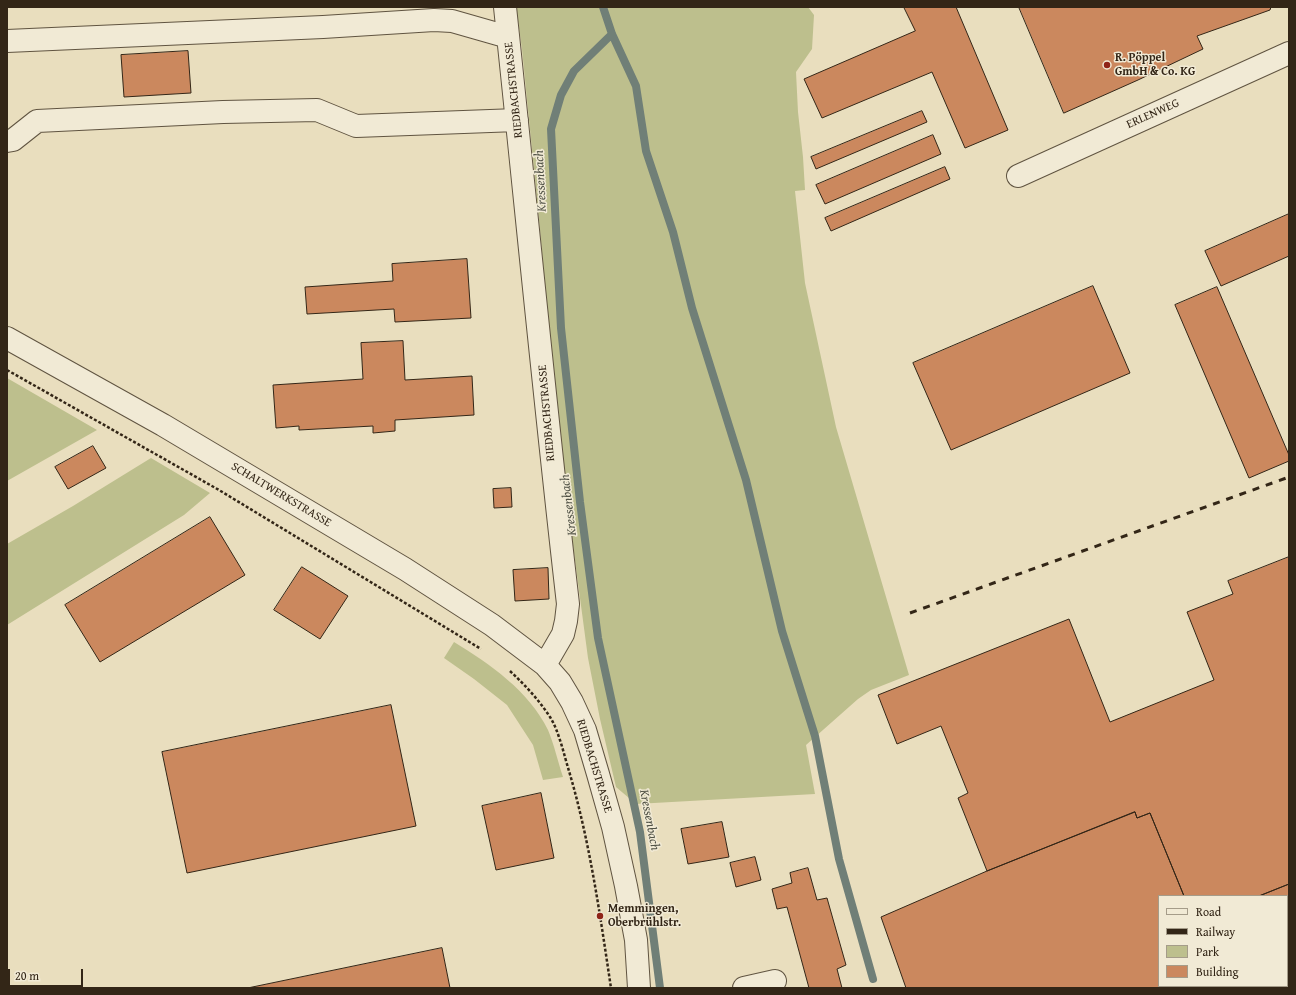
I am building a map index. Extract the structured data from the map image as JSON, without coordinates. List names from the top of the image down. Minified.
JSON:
{"streets":{"street":["RIEDBACHSTRASSE","ERLENWEG","SCHALTWERKSTRASSE"]},"crossings":[["RIEDBACHSTRASSE","SCHALTWERKSTRASSE"]],"water":["Kressenbach"],"places":["R. Pöppel GmbH & Co. KG","Memmingen, Oberbrühlstr."],"legend":["Road","Railway","Park","Building"],"scale_bar":"20 m"}
